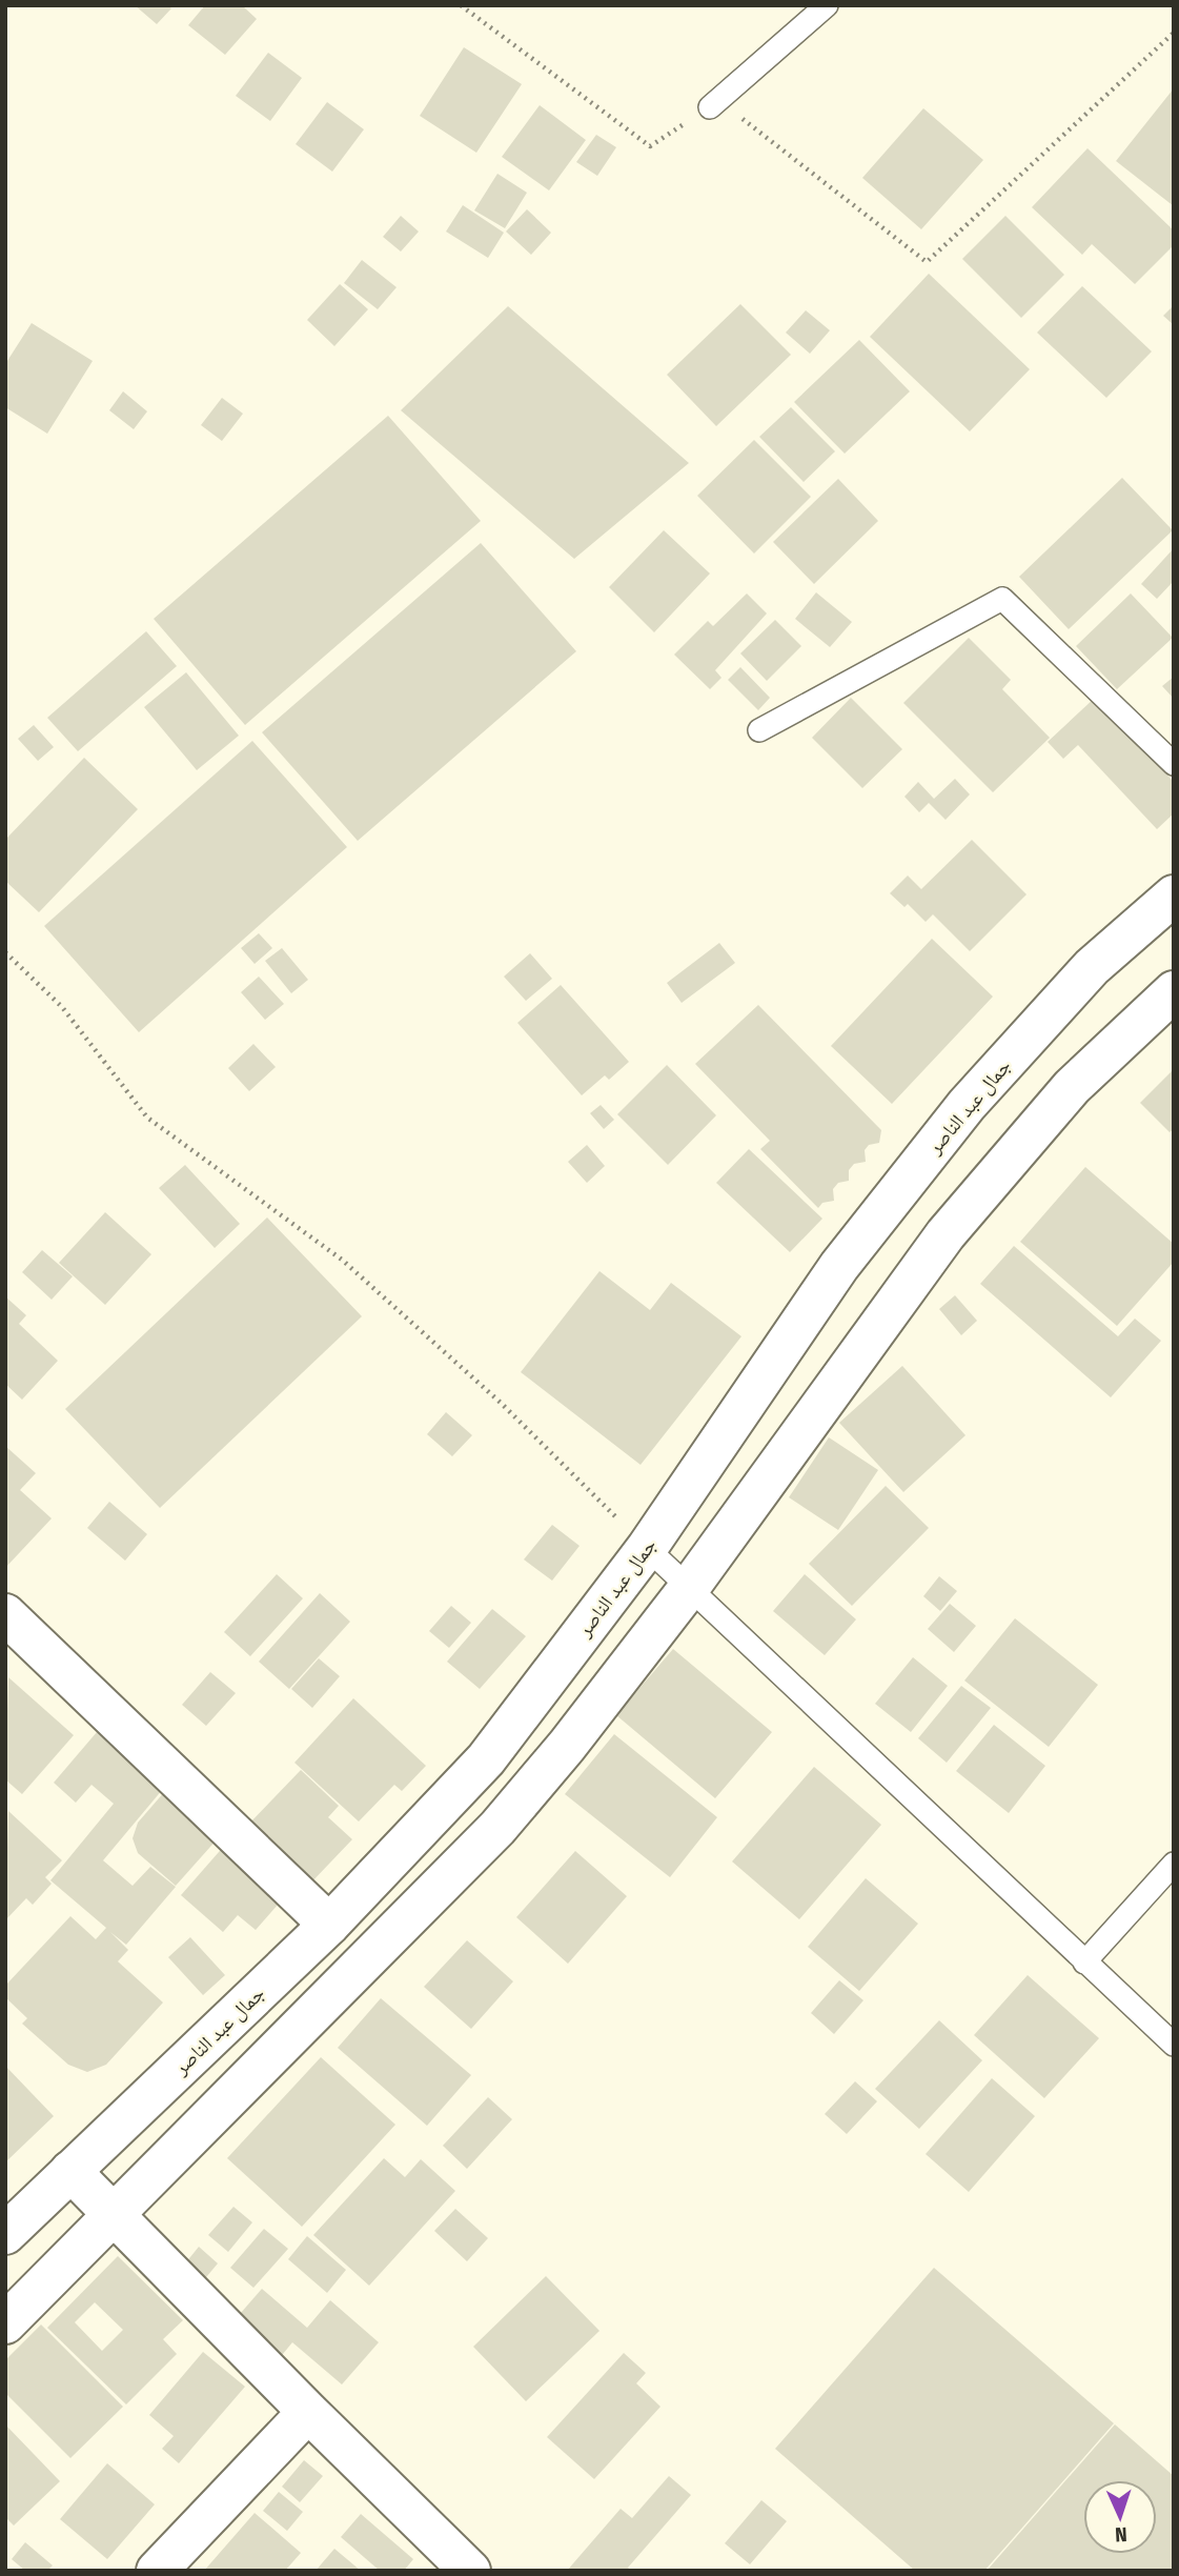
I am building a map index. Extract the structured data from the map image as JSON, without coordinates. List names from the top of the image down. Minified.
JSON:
{"streets":{"main road":["جمال عبد الناصر"]},"north":"bottom"}
